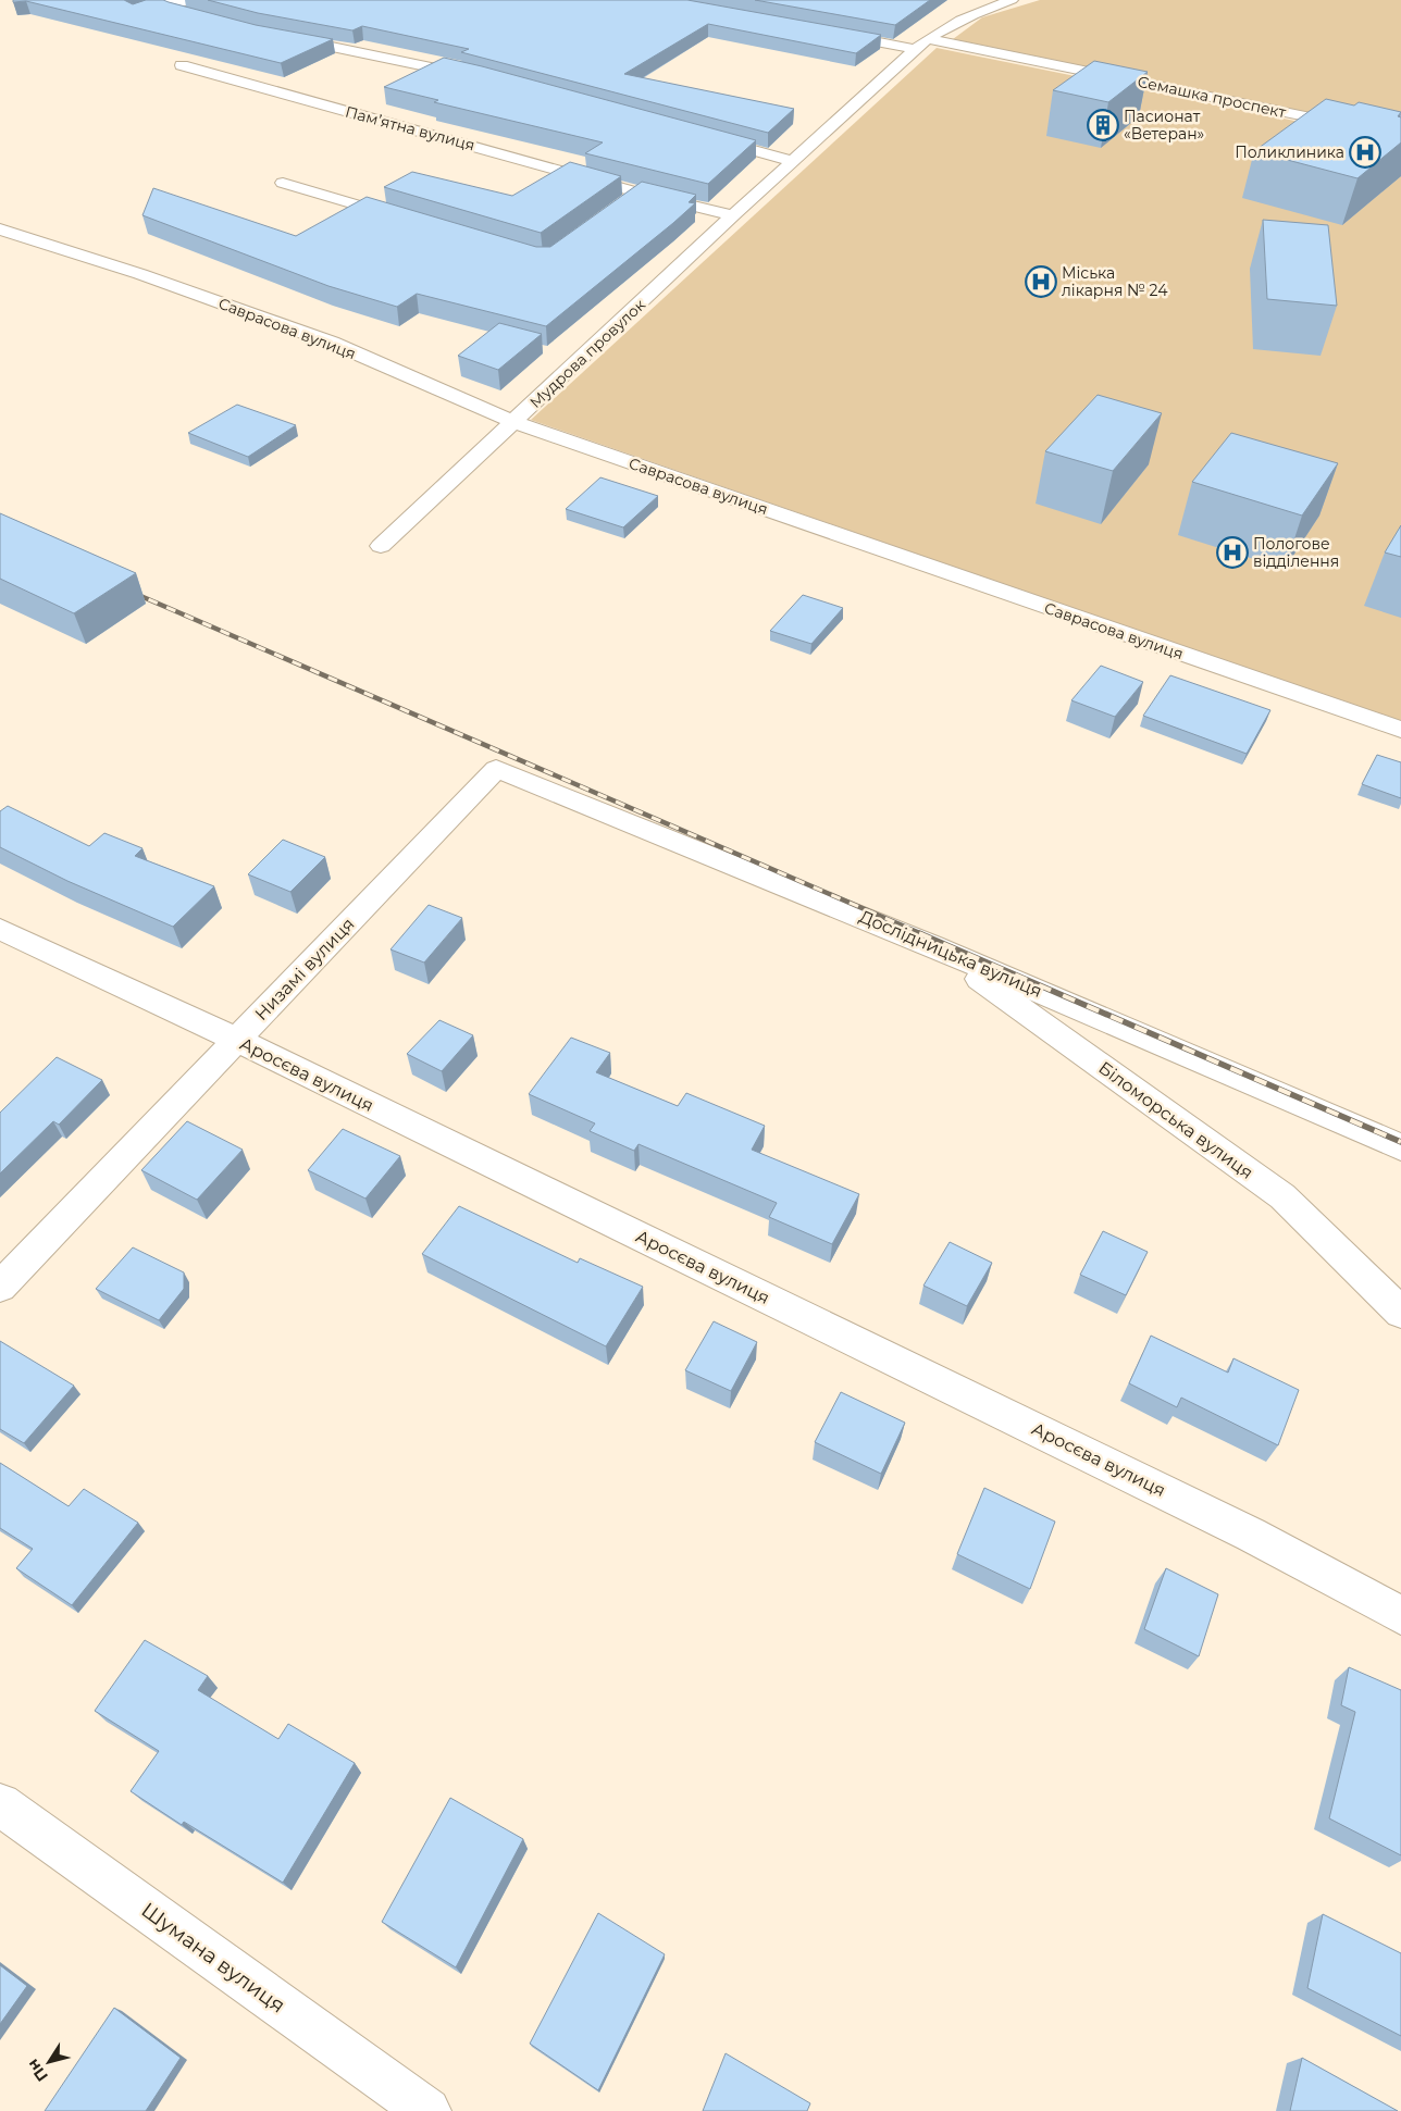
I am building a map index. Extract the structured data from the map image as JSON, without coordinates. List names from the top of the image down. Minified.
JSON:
{"streets":{"street":["Семашка проспект","Пам’ятна вулиця","Саврасова вулиця","Мудрова провулок","Дослідницька вулиця","Низамі вулиця","Аросєва вулиця","Біломорська вулиця","Шумана вулиця"]},"crossings":[["Семашка проспект","Мудрова провулок"],["Пам’ятна вулиця","Мудрова провулок"],["Саврасова вулиця","Мудрова провулок"],["Дослідницька вулиця","Низамі вулиця"],["Дослідницька вулиця","Біломорська вулиця"],["Низамі вулиця","Аросєва вулиця"]],"places":{"building":["Пасионат «Ветеран»"],"hospital":["Поликлиника","Міська лікарня № 24","Пологове відділення"]},"north":"bottom left"}
